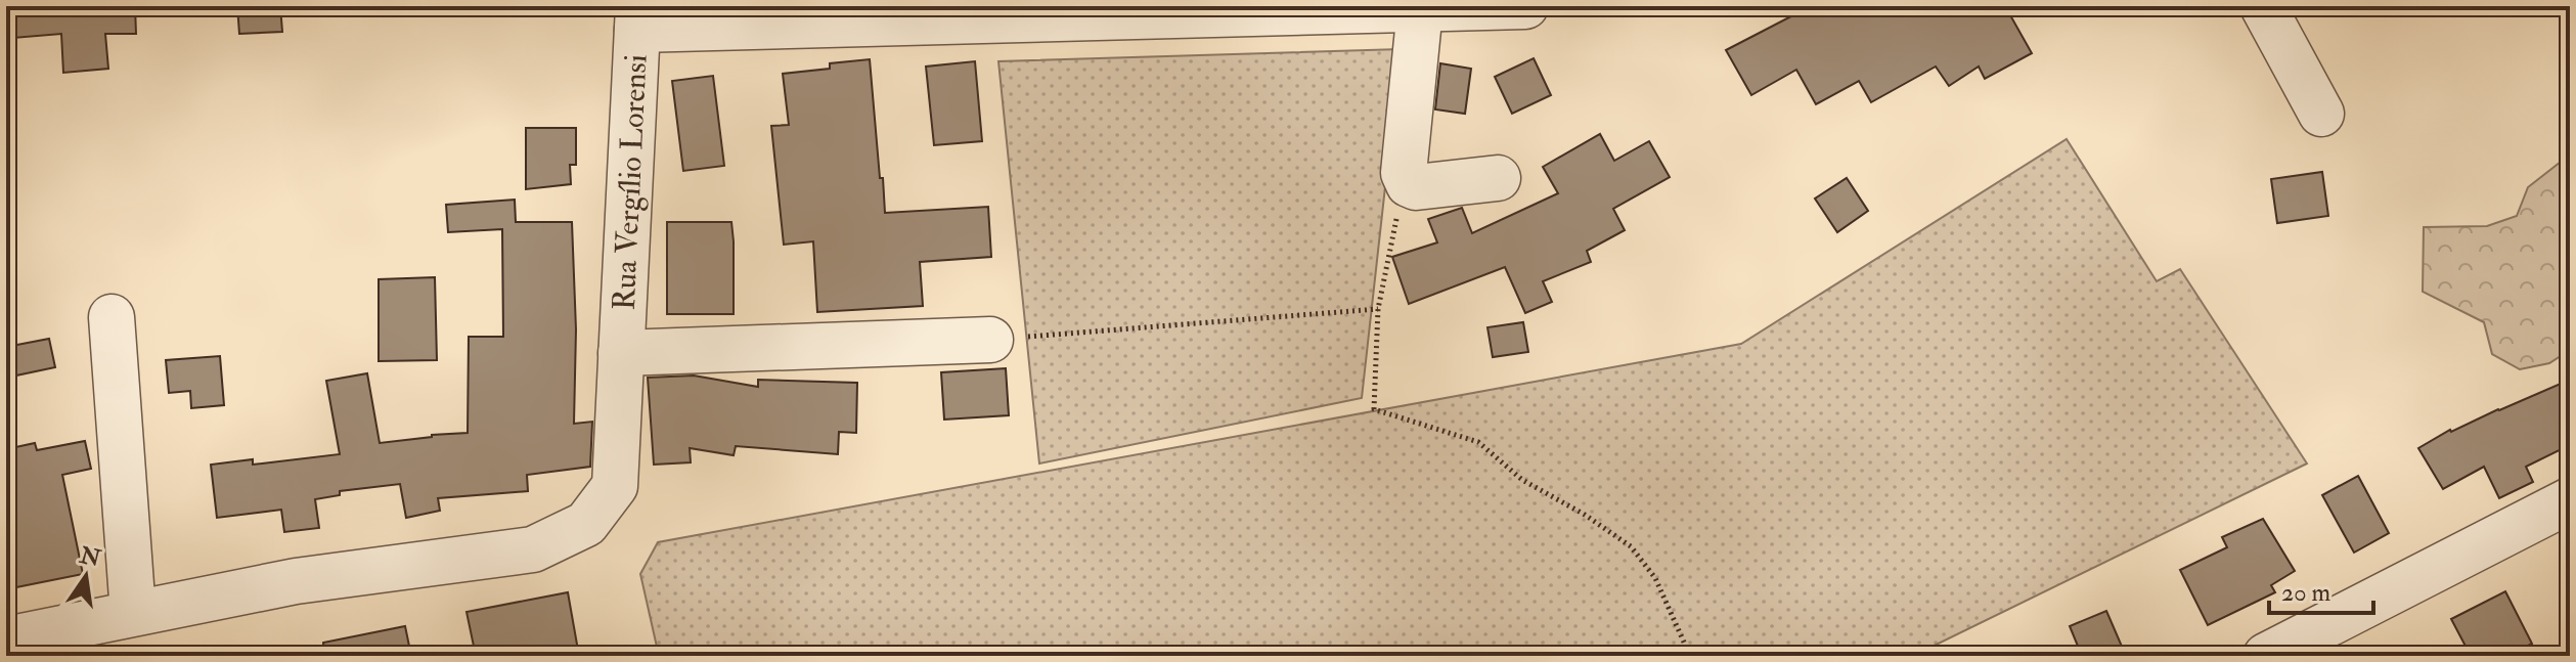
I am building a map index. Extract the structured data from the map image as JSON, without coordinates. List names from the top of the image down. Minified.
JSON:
{"streets":{"street":["Rua Vergílio Lorensi"]},"scale_bar":"20 m","north":"top"}
